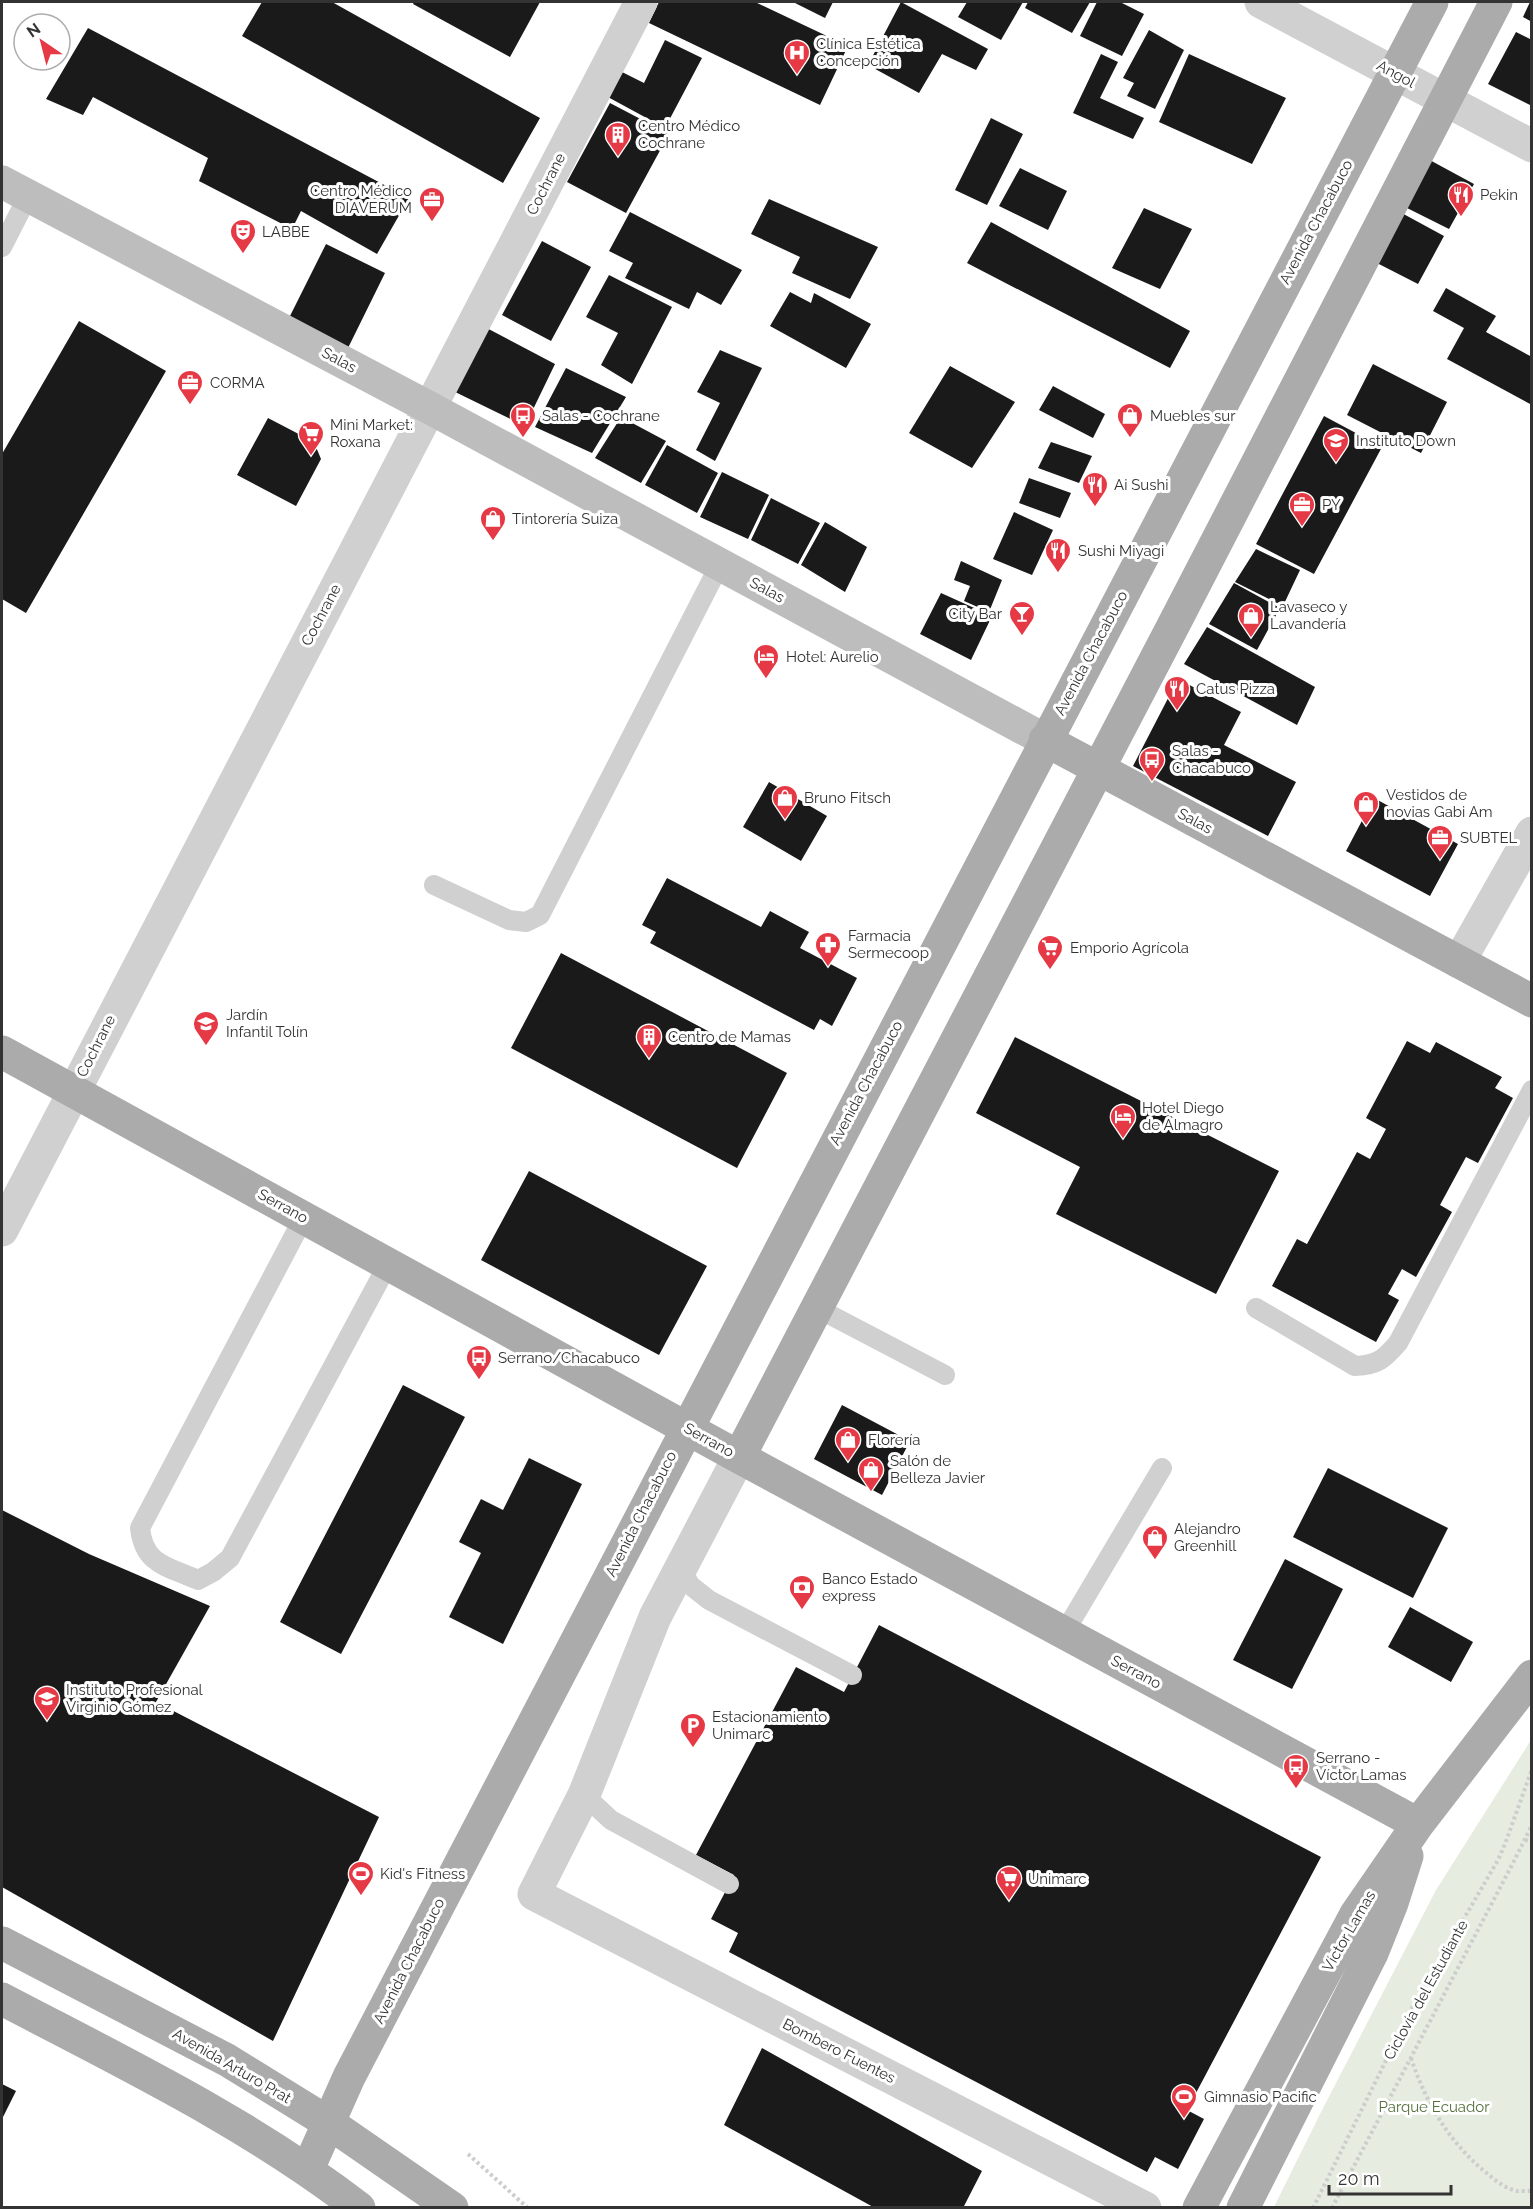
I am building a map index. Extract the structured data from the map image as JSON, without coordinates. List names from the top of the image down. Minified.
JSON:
{"streets":{"main road":["Avenida Chacabuco","Salas","Serrano","Víctor Lamas","Avenida Arturo Prat"],"street":["Angol","Cochrane","Bombero Fuentes"],"path":["Ciclovía del Estudiante"]},"crossings":[["Angol","Avenida Chacabuco"],["Cochrane","Salas"],["Cochrane","Serrano"],["Avenida Chacabuco","Salas"],["Avenida Chacabuco","Serrano"],["Avenida Chacabuco","Avenida Arturo Prat"],["Serrano","Víctor Lamas"]],"parks":["Parque Ecuador"],"places":{"hospital":["Clínica Estética Concepción"],"building":["Centro Médico Cochrane","Centro de Mamas"],"restaurant":["Pekin","Ai Sushi","Sushi Miyagi","Catus Pizza"],"office":["Centro Médico DIAVERUM","CORMA","PY","SUBTEL"],"theatre":["LABBE"],"bus stop":["Salas - Cochrane","Salas - Chacabuco","Serrano/Chacabuco","Serrano - Víctor Lamas"],"shop":["Muebles sur","Tintorería Suiza","Lavaseco y Lavandería","Bruno Fitsch","Vestidos de novias Gabi Am","Florería","Salón de Belleza Javier","Alejandro Greenhill"],"supermarket":["Mini Market: Roxana","Emporio Agrícola","Unimarc"],"school or university":["Instituto Down","Jardín Infantil Tolín","Instituto Profesional Virginio Gómez"],"bar":["City Bar"],"hotel":["Hotel: Aurelio","Hotel Diego de Almagro"],"pharmacy":["Farmacia Sermecoop"],"bank":["Banco Estado express"],"parking":["Estacionamiento Unimarc"],"sports":["Kid's Fitness","Gimnasio Pacific"]},"scale_bar":"20 m","north":"top left"}
